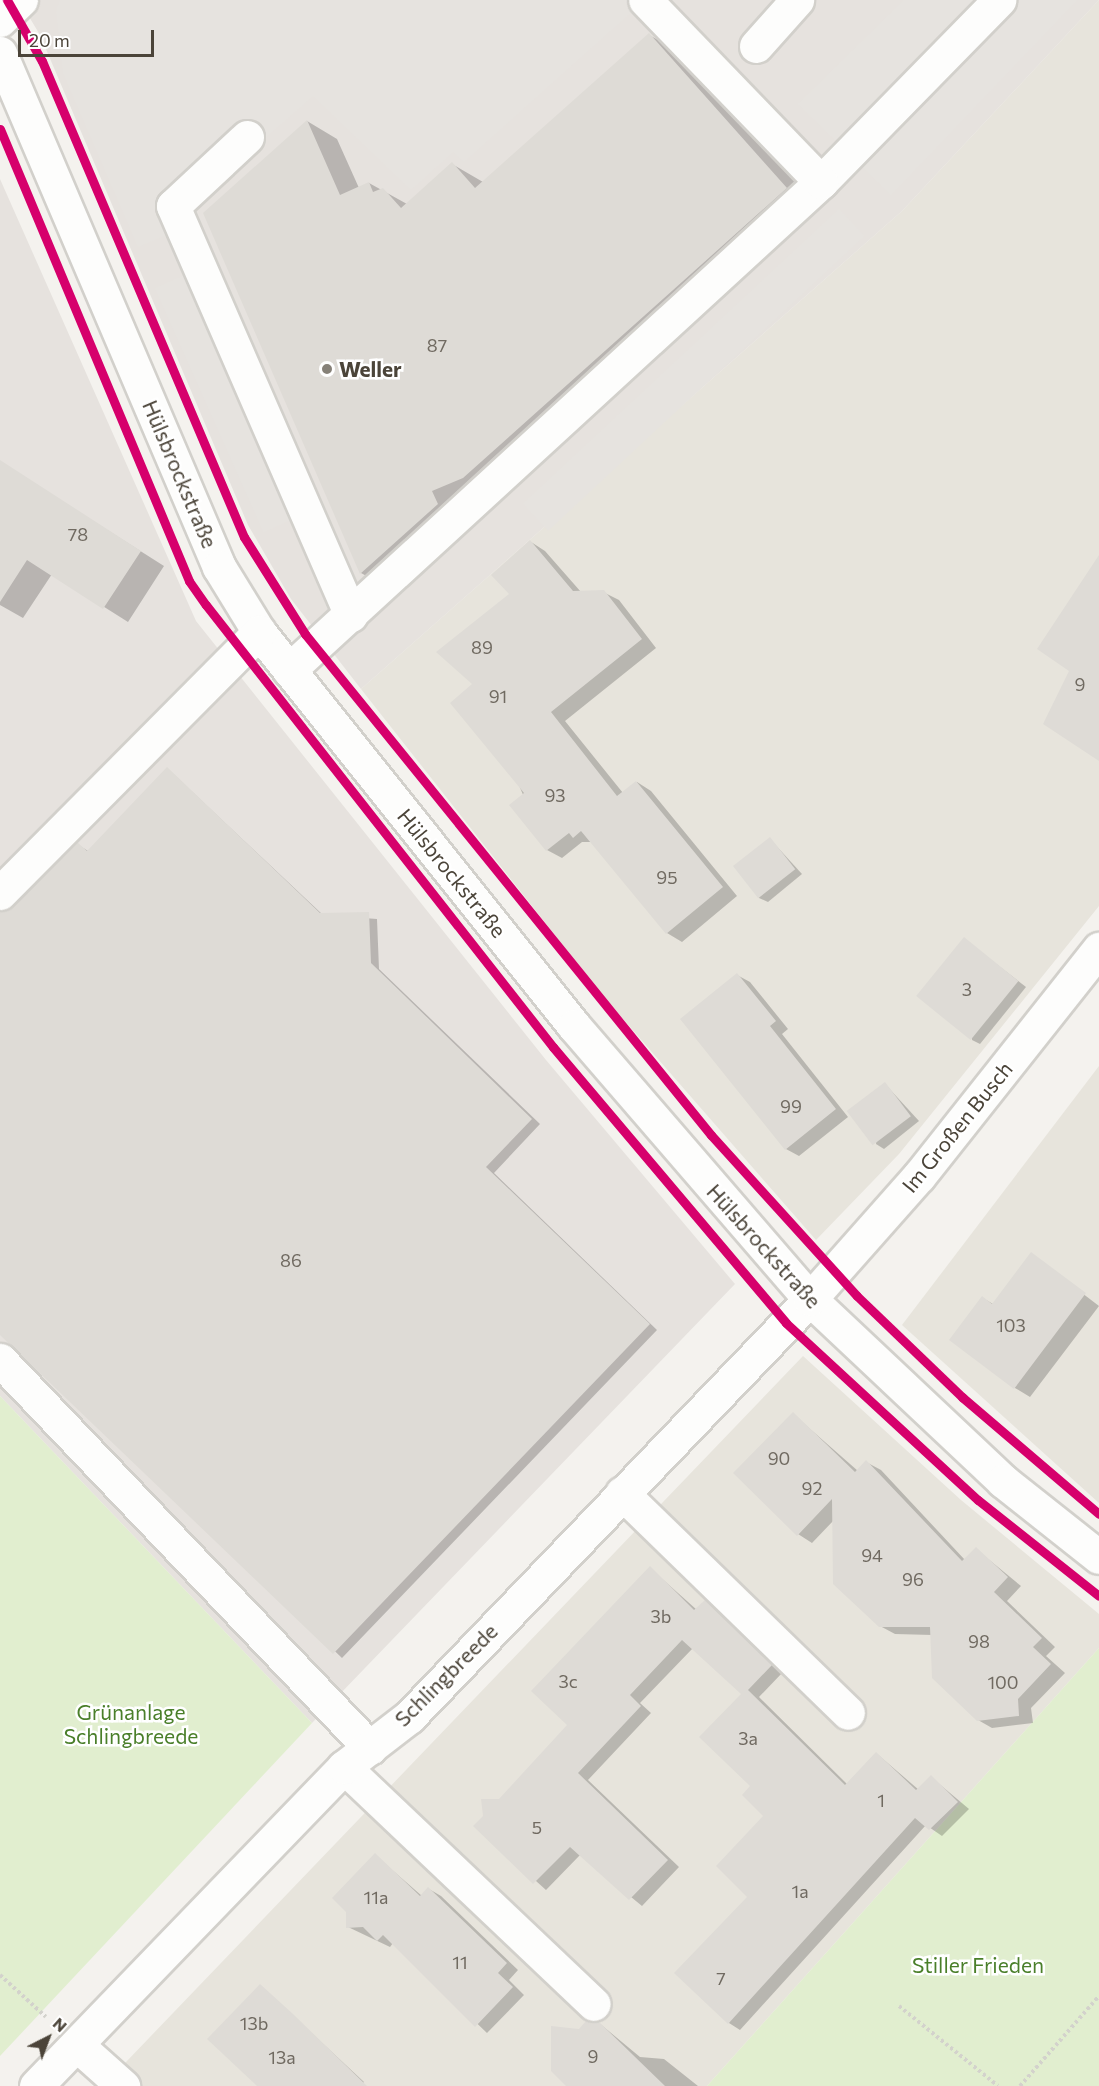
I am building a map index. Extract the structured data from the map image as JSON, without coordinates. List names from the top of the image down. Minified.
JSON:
{"streets":{"street":["Hülsbrockstraße","Im Großen Busch","Schlingbreede"]},"crossings":[["Hülsbrockstraße","Im Großen Busch"],["Hülsbrockstraße","Schlingbreede"],["Im Großen Busch","Schlingbreede"]],"parks":["Grünanlage Schlingbreede","Stiller Frieden"],"places":["Weller"],"house_numbers":["87","78","89","9","91","93","95","3","99","86","103","90","92","94","96","3b","98","3c","100","3a","1","5","1a","11a","11","7","13b","9","13a"],"scale_bar":"20 m","north":"top right"}
